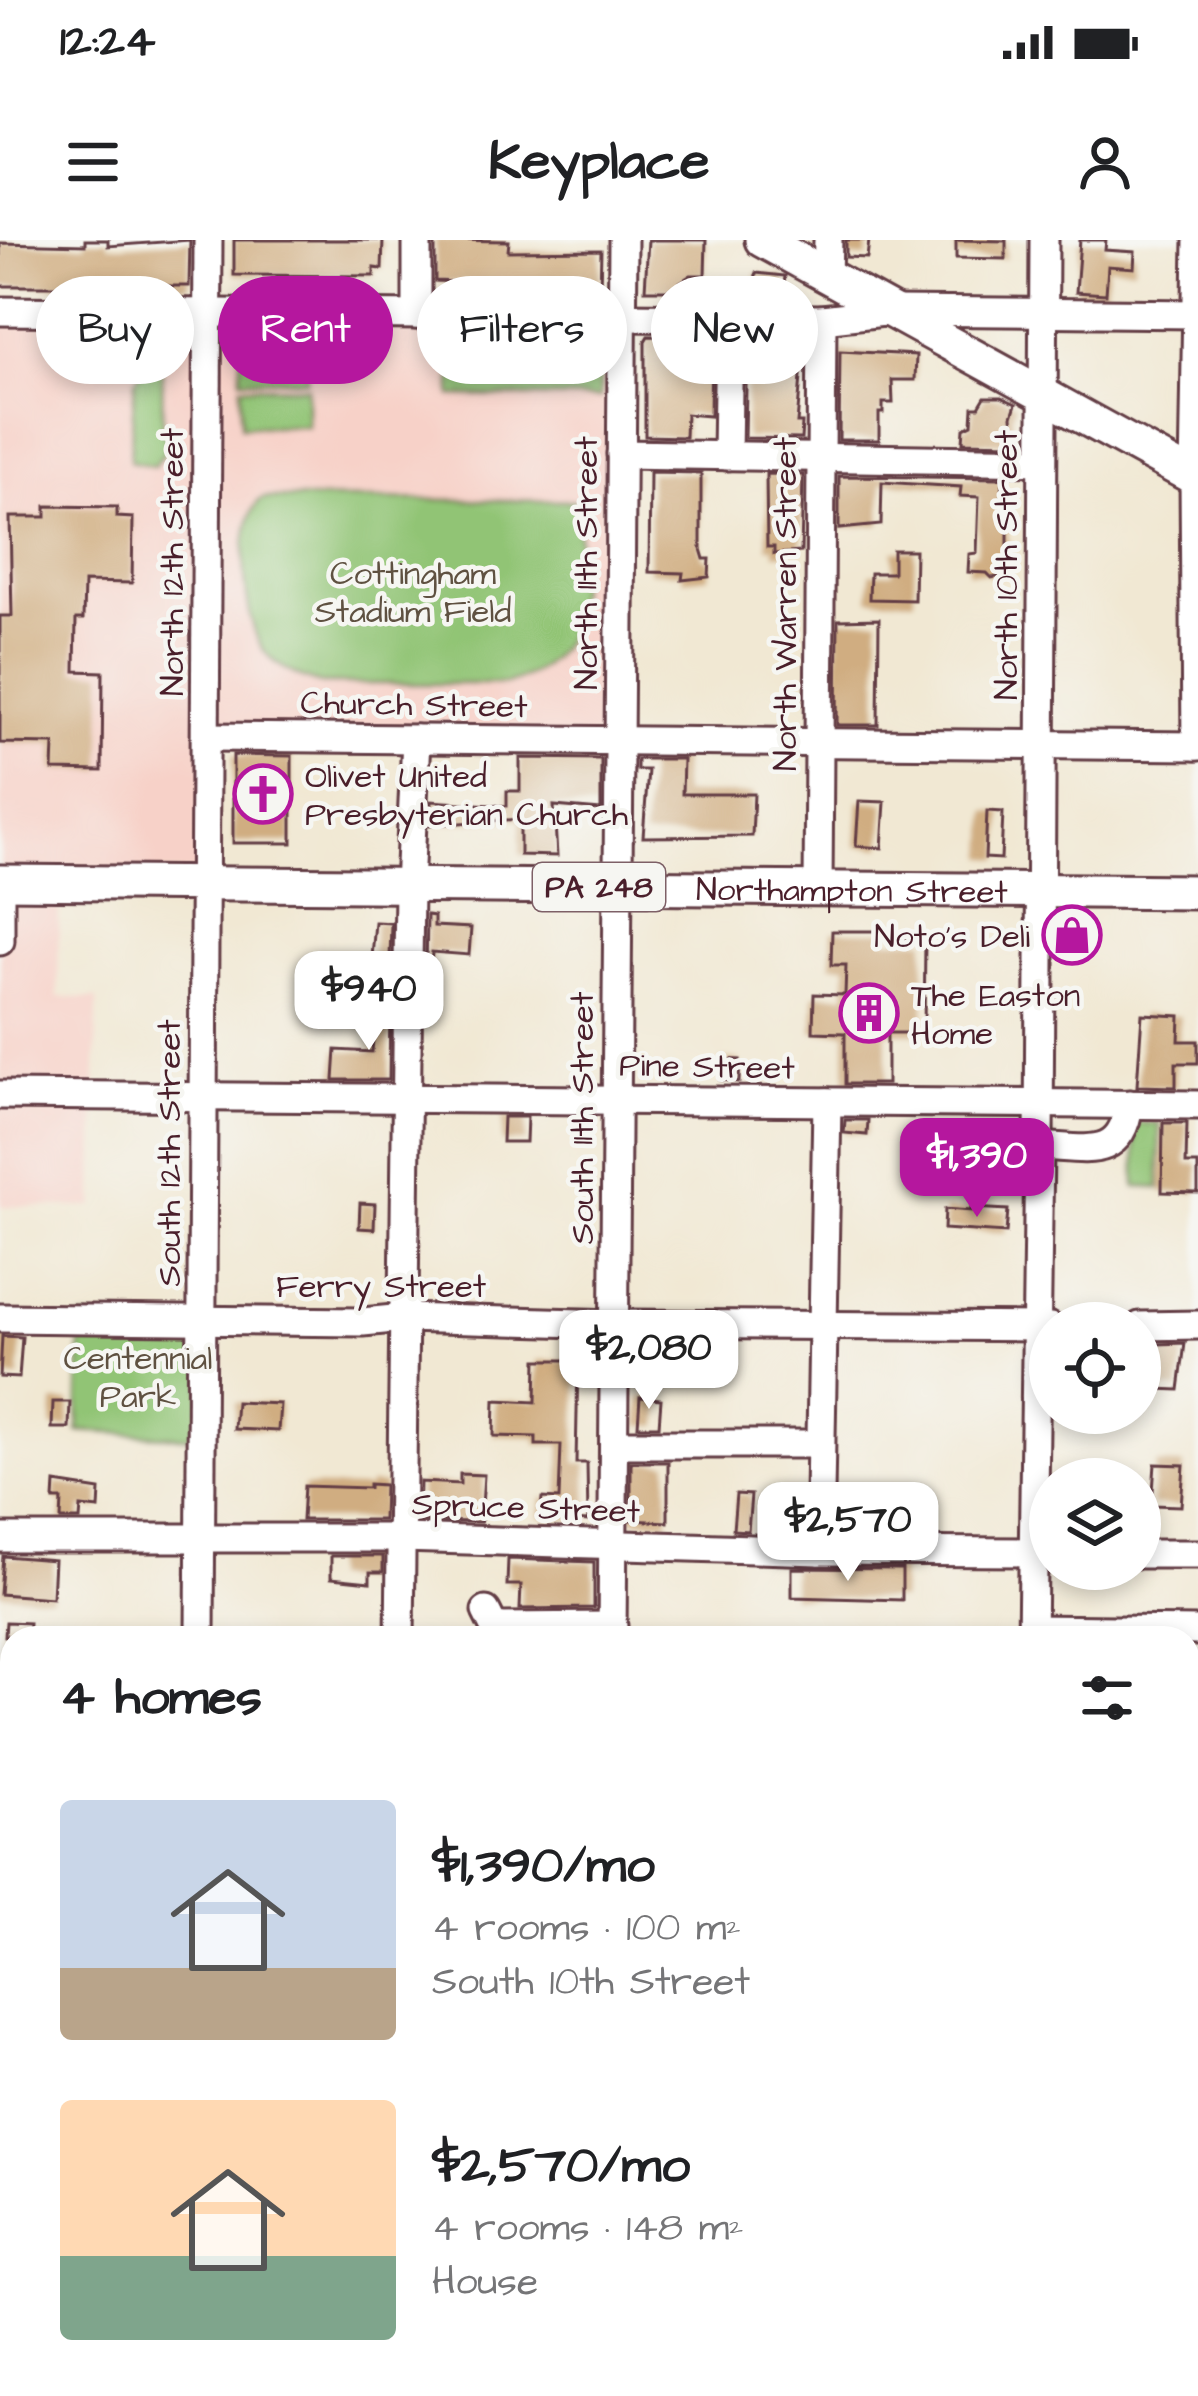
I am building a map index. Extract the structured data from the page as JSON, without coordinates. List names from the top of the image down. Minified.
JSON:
{"streets":{"main road":["PA 248","Northampton Street"],"street":["North 12th Street","North 11th Street","North 10th Street","North Warren Street","Church Street","Pine Street","South 11th Street","South 12th Street","Ferry Street","Spruce Street"]},"crossings":[["North 12th Street","Church Street"],["North 12th Street","Northampton Street"],["North 12th Street","South 12th Street"],["North 11th Street","Church Street"],["North 11th Street","Northampton Street"],["North 11th Street","South 11th Street"],["North 10th Street","Church Street"],["North 10th Street","Northampton Street"],["North 10th Street","Pine Street"],["North Warren Street","Church Street"],["North Warren Street","Northampton Street"],["Northampton Street","South 11th Street"],["Northampton Street","South 12th Street"],["Pine Street","South 11th Street"],["Pine Street","South 12th Street"],["South 11th Street","Ferry Street"],["South 11th Street","Spruce Street"],["South 12th Street","Ferry Street"],["South 12th Street","Spruce Street"]],"parks":["Cottingham Stadium Field","Centennial Park"],"places":{"church":["Olivet United Presbyterian Church"],"shop":["Noto's Deli"],"building":["The Easton Home"]},"page":{"status":"12:24","header":"Keyplace","chip":["Buy","Rent","Filters","New"],"price":["$940","$1,390","$2,080","$2,570"],"heading":"4 homes","list":[{"name":"$1,390/mo","note":"4 rooms · 100 m² · South 10th Street"},{"name":"$2,570/mo","note":"4 rooms · 148 m² · House"}]}}
